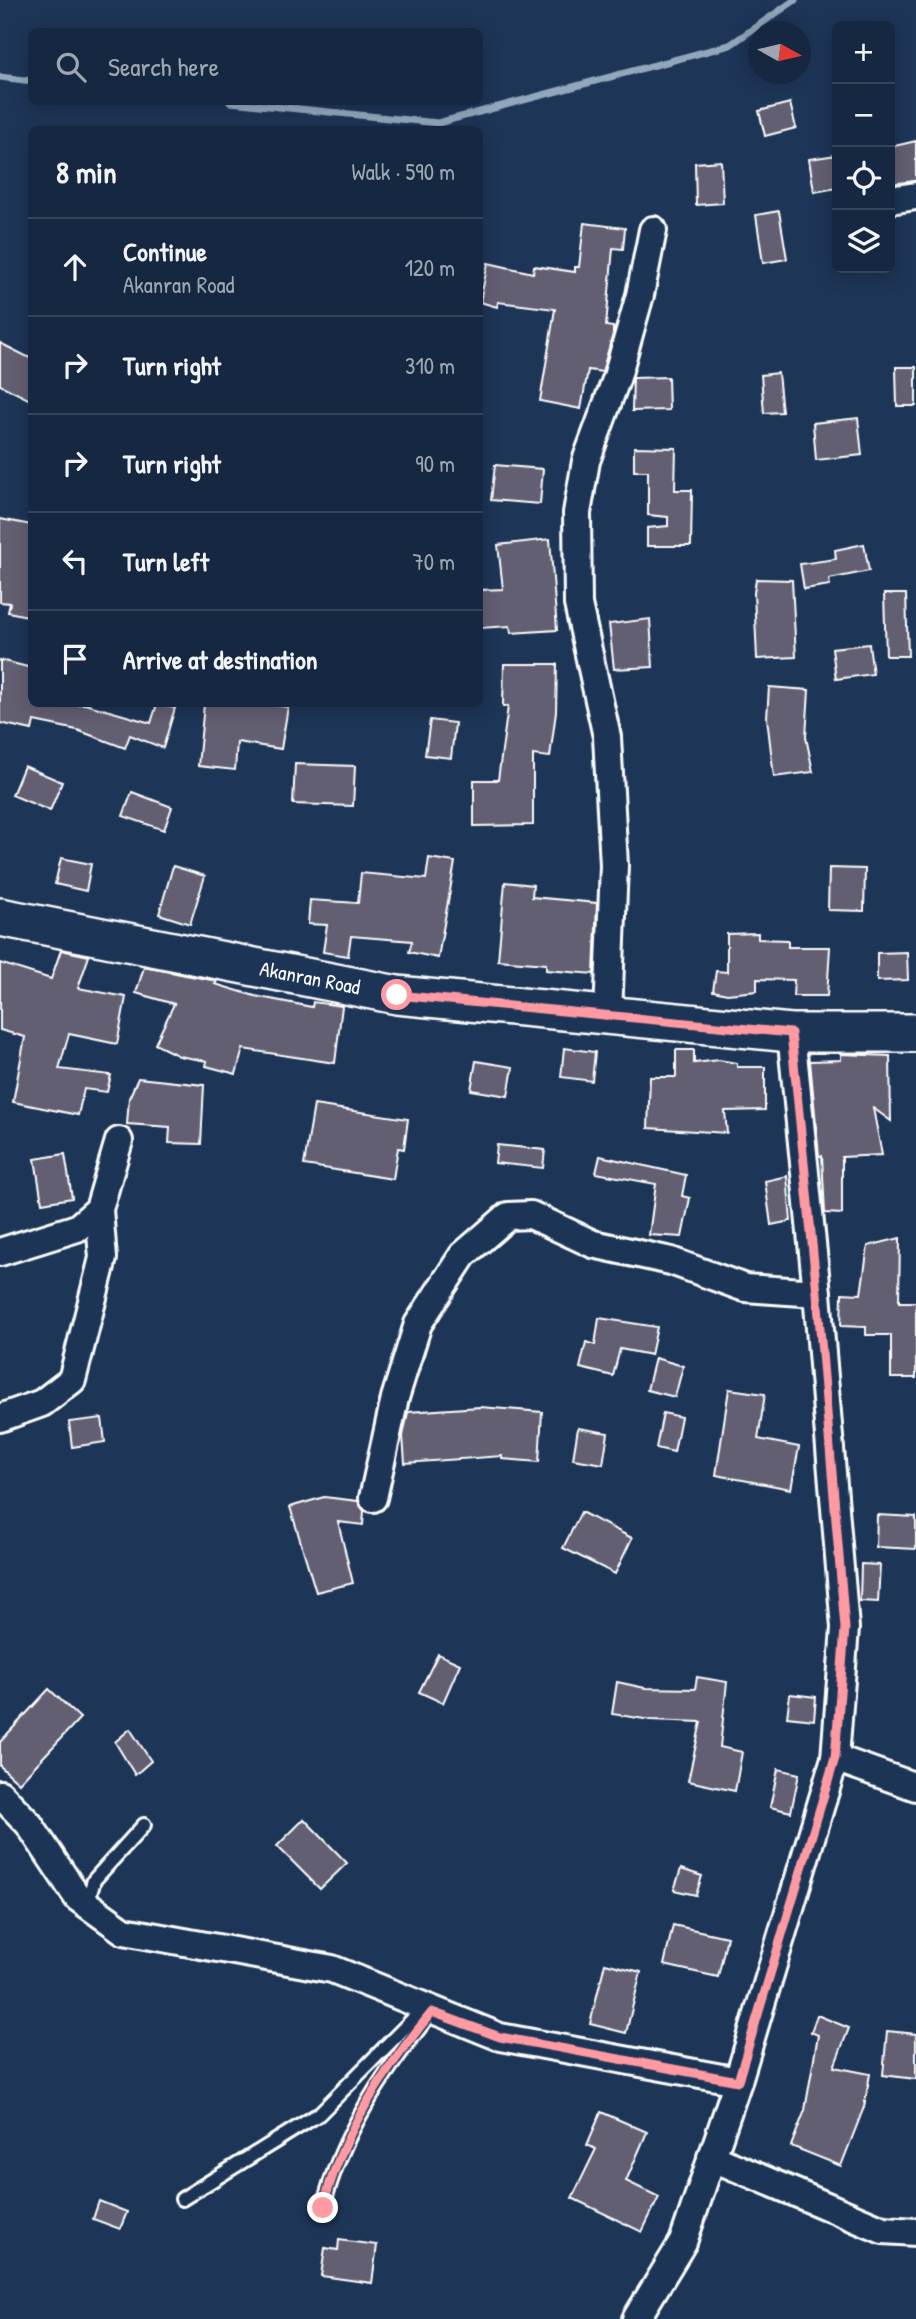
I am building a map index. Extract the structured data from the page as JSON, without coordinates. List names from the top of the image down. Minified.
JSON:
{"streets":{"main road":["Akanran Road"]},"north":"right","page":{"map_buttons":["+","−"],"search":"Search here","heading":["8 min","Walk · 590 m"],"list":[["Continue","Akanran Road","120 m"],["Turn right","310 m"],["Turn right","90 m"],["Turn left","70 m"],"Arrive at destination"]}}
